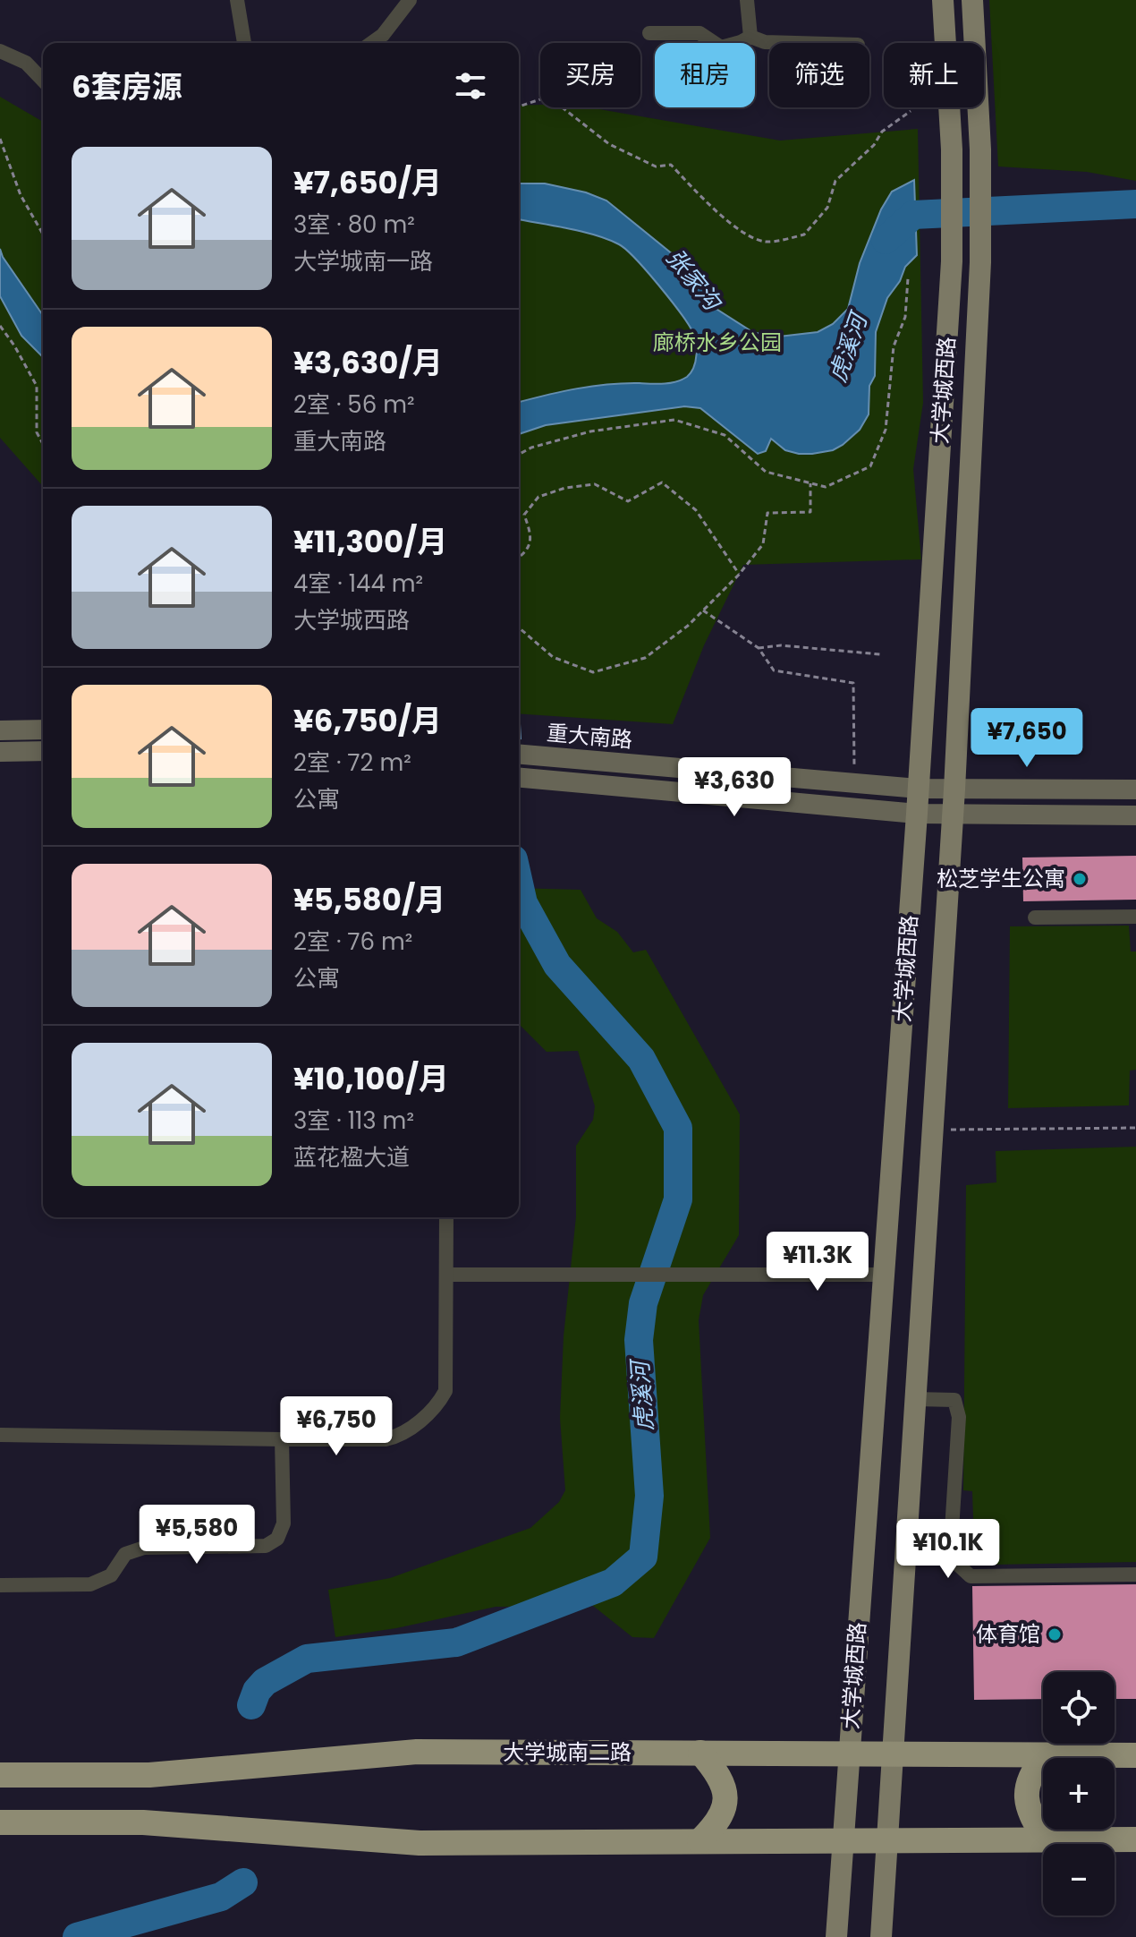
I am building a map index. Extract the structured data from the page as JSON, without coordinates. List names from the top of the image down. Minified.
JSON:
{"streets":{"highway":["大学城南二路"],"main road":["大学城西路","重大南路"]},"crossings":[["大学城西路","重大南路"],["大学城西路","大学城南二路"]],"water":["张家沟","虎溪河"],"parks":["廊桥水乡公园"],"places":["松芝学生公寓","体育馆"],"page":{"chip":["买房","租房","筛选","新上"],"heading":"6套房源","list":[{"name":"¥7,650/月","note":"3室 · 80 m² · 大学城南一路"},{"name":"¥3,630/月","note":"2室 · 56 m² · 重大南路"},{"name":"¥11,300/月","note":"4室 · 144 m² · 大学城西路"},{"name":"¥6,750/月","note":"2室 · 72 m² · 公寓"},{"name":"¥5,580/月","note":"2室 · 76 m² · 公寓"},{"name":"¥10,100/月","note":"3室 · 113 m² · 蓝花楹大道"}],"price":["¥7,650","¥3,630","¥11.3K","¥6,750","¥5,580","¥10.1K"],"map_buttons":["+","−"]}}
